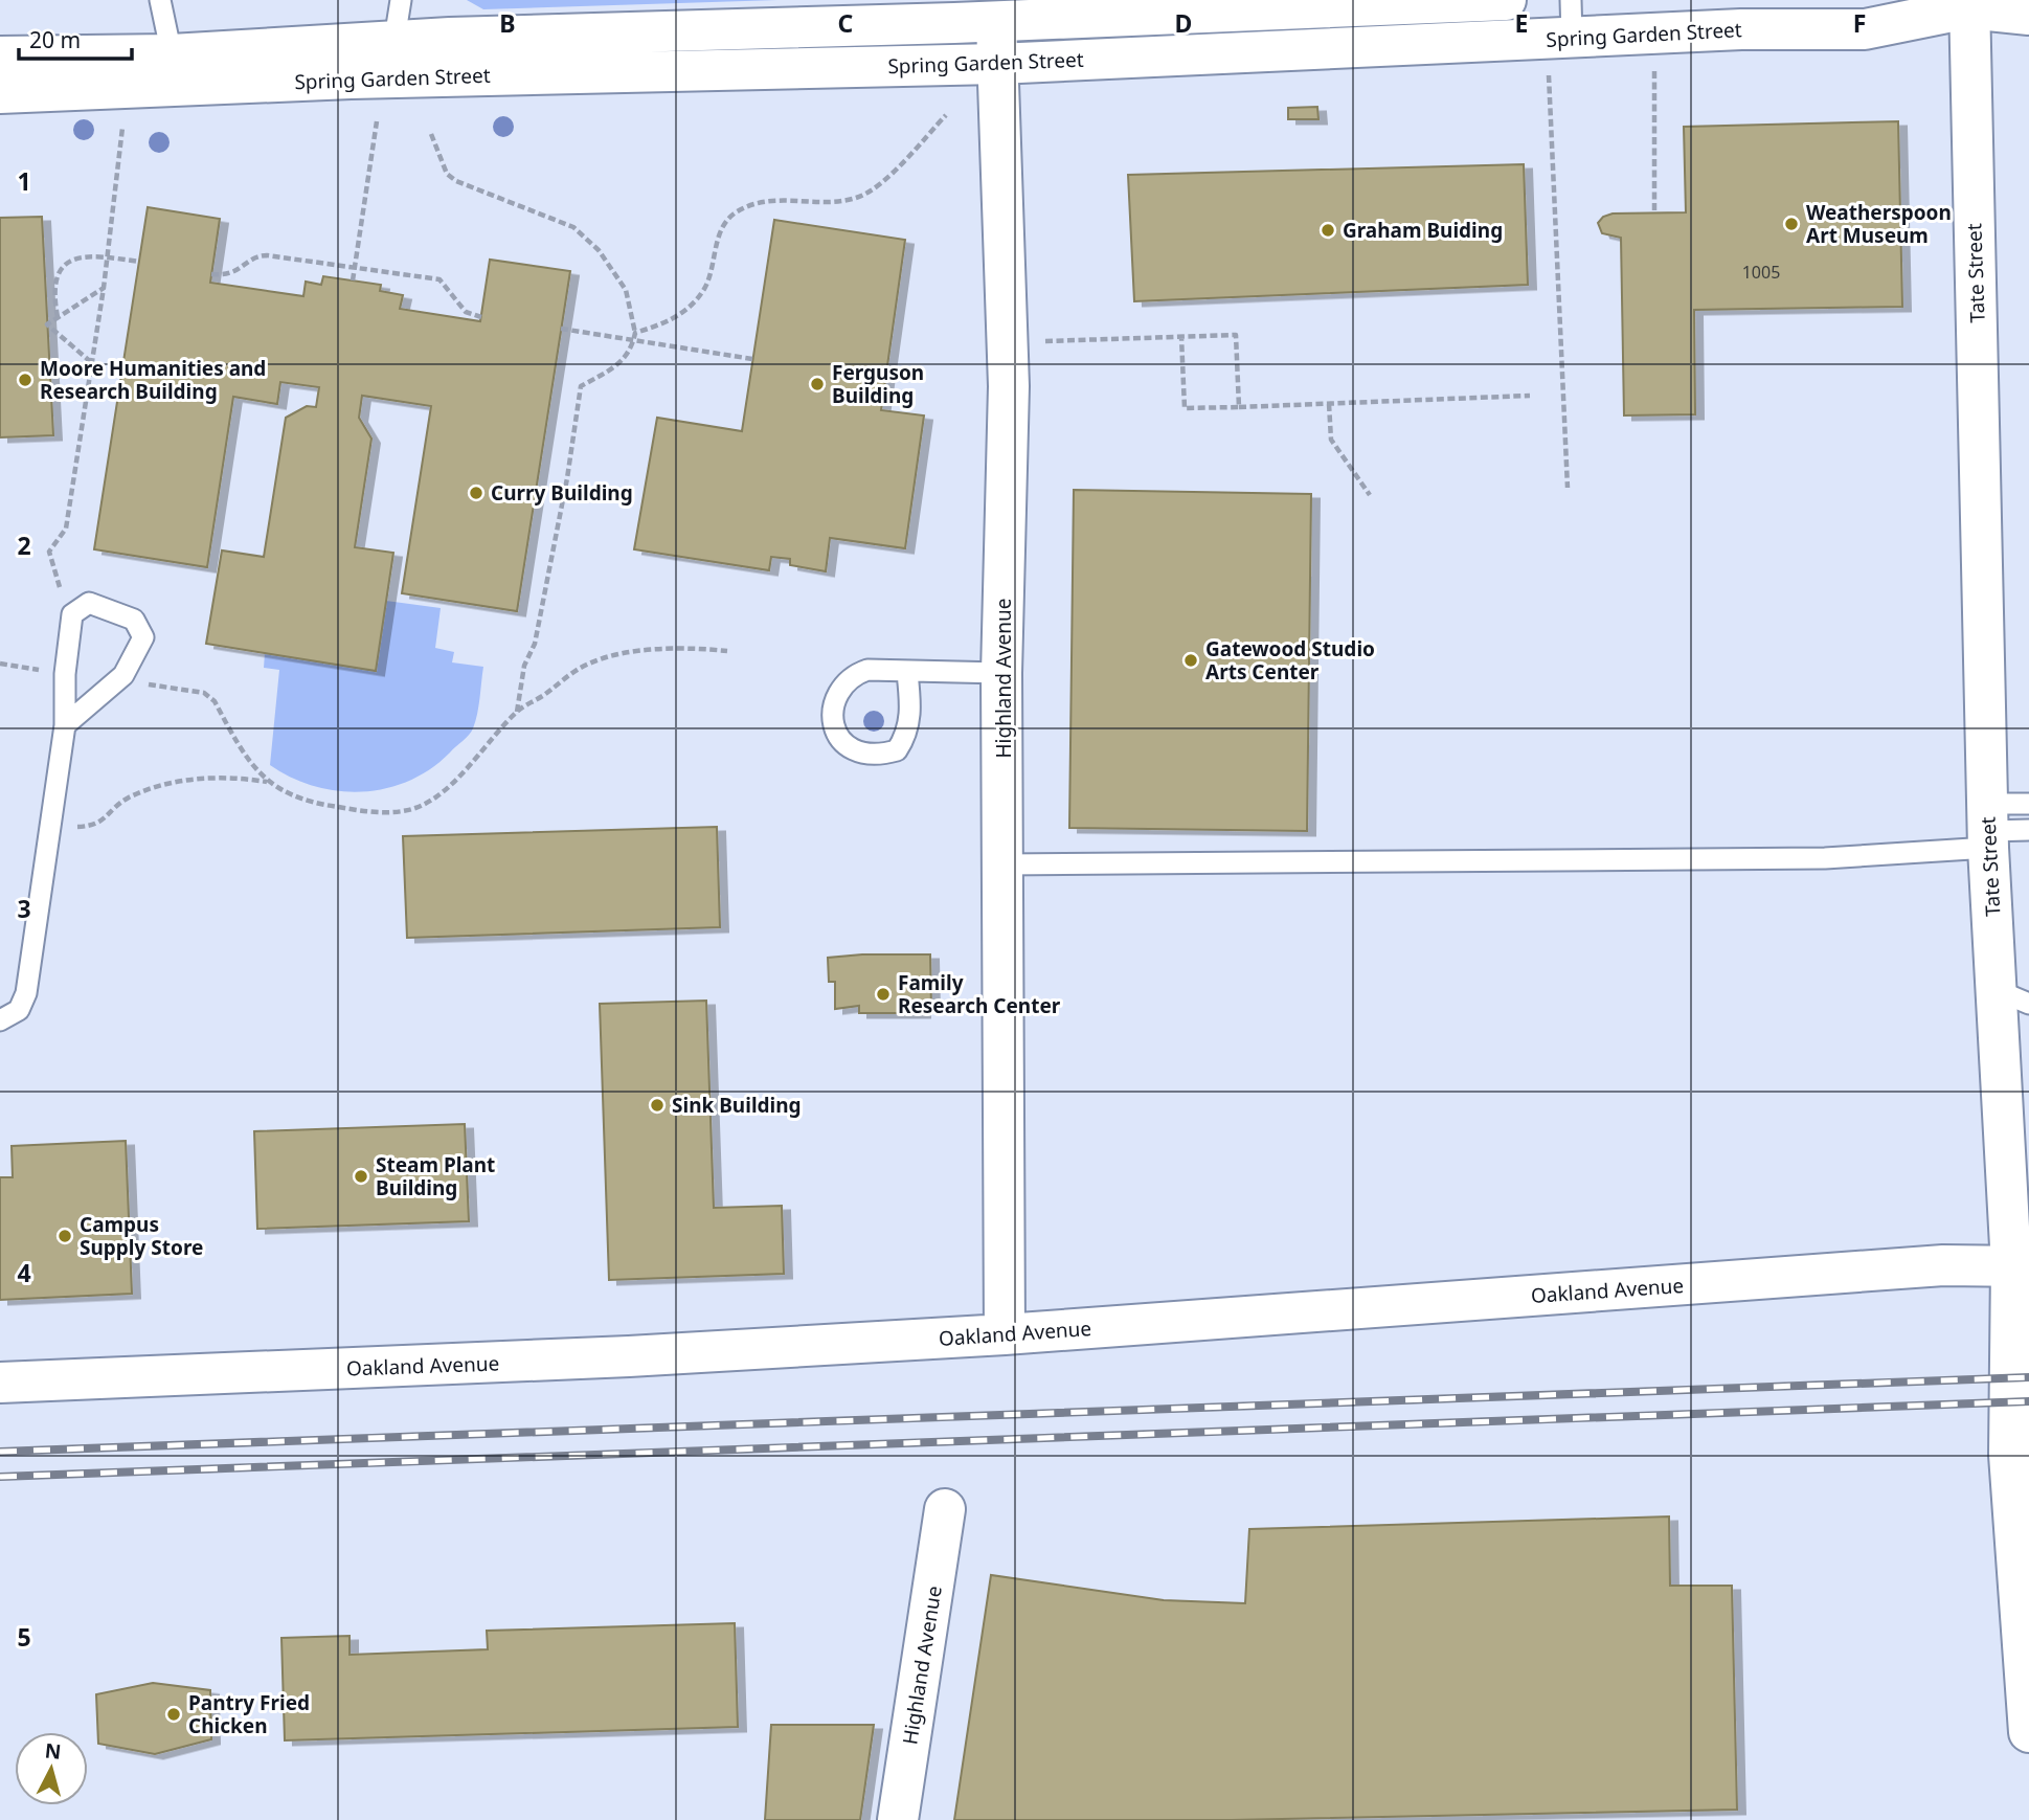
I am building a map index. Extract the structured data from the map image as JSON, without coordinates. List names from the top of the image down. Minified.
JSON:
{"streets":{"street":["Spring Garden Street","Tate Street","Highland Avenue","Oakland Avenue"]},"crossings":[["Spring Garden Street","Tate Street"],["Spring Garden Street","Highland Avenue"],["Tate Street","Oakland Avenue"],["Highland Avenue","Oakland Avenue"]],"places":["Weatherspoon Art Museum","Graham Buiding","Moore Humanities and Research Building","Ferguson Building","Curry Building","Gatewood Studio Arts Center","Family Research Center","Sink Building","Steam Plant Building","Campus Supply Store","Pantry Fried Chicken"],"house_numbers":["1005"],"scale_bar":"20 m","north":"top","grid":{"columns":["B","C","D","E","F"],"rows":["1","2","3","4","5"]}}
